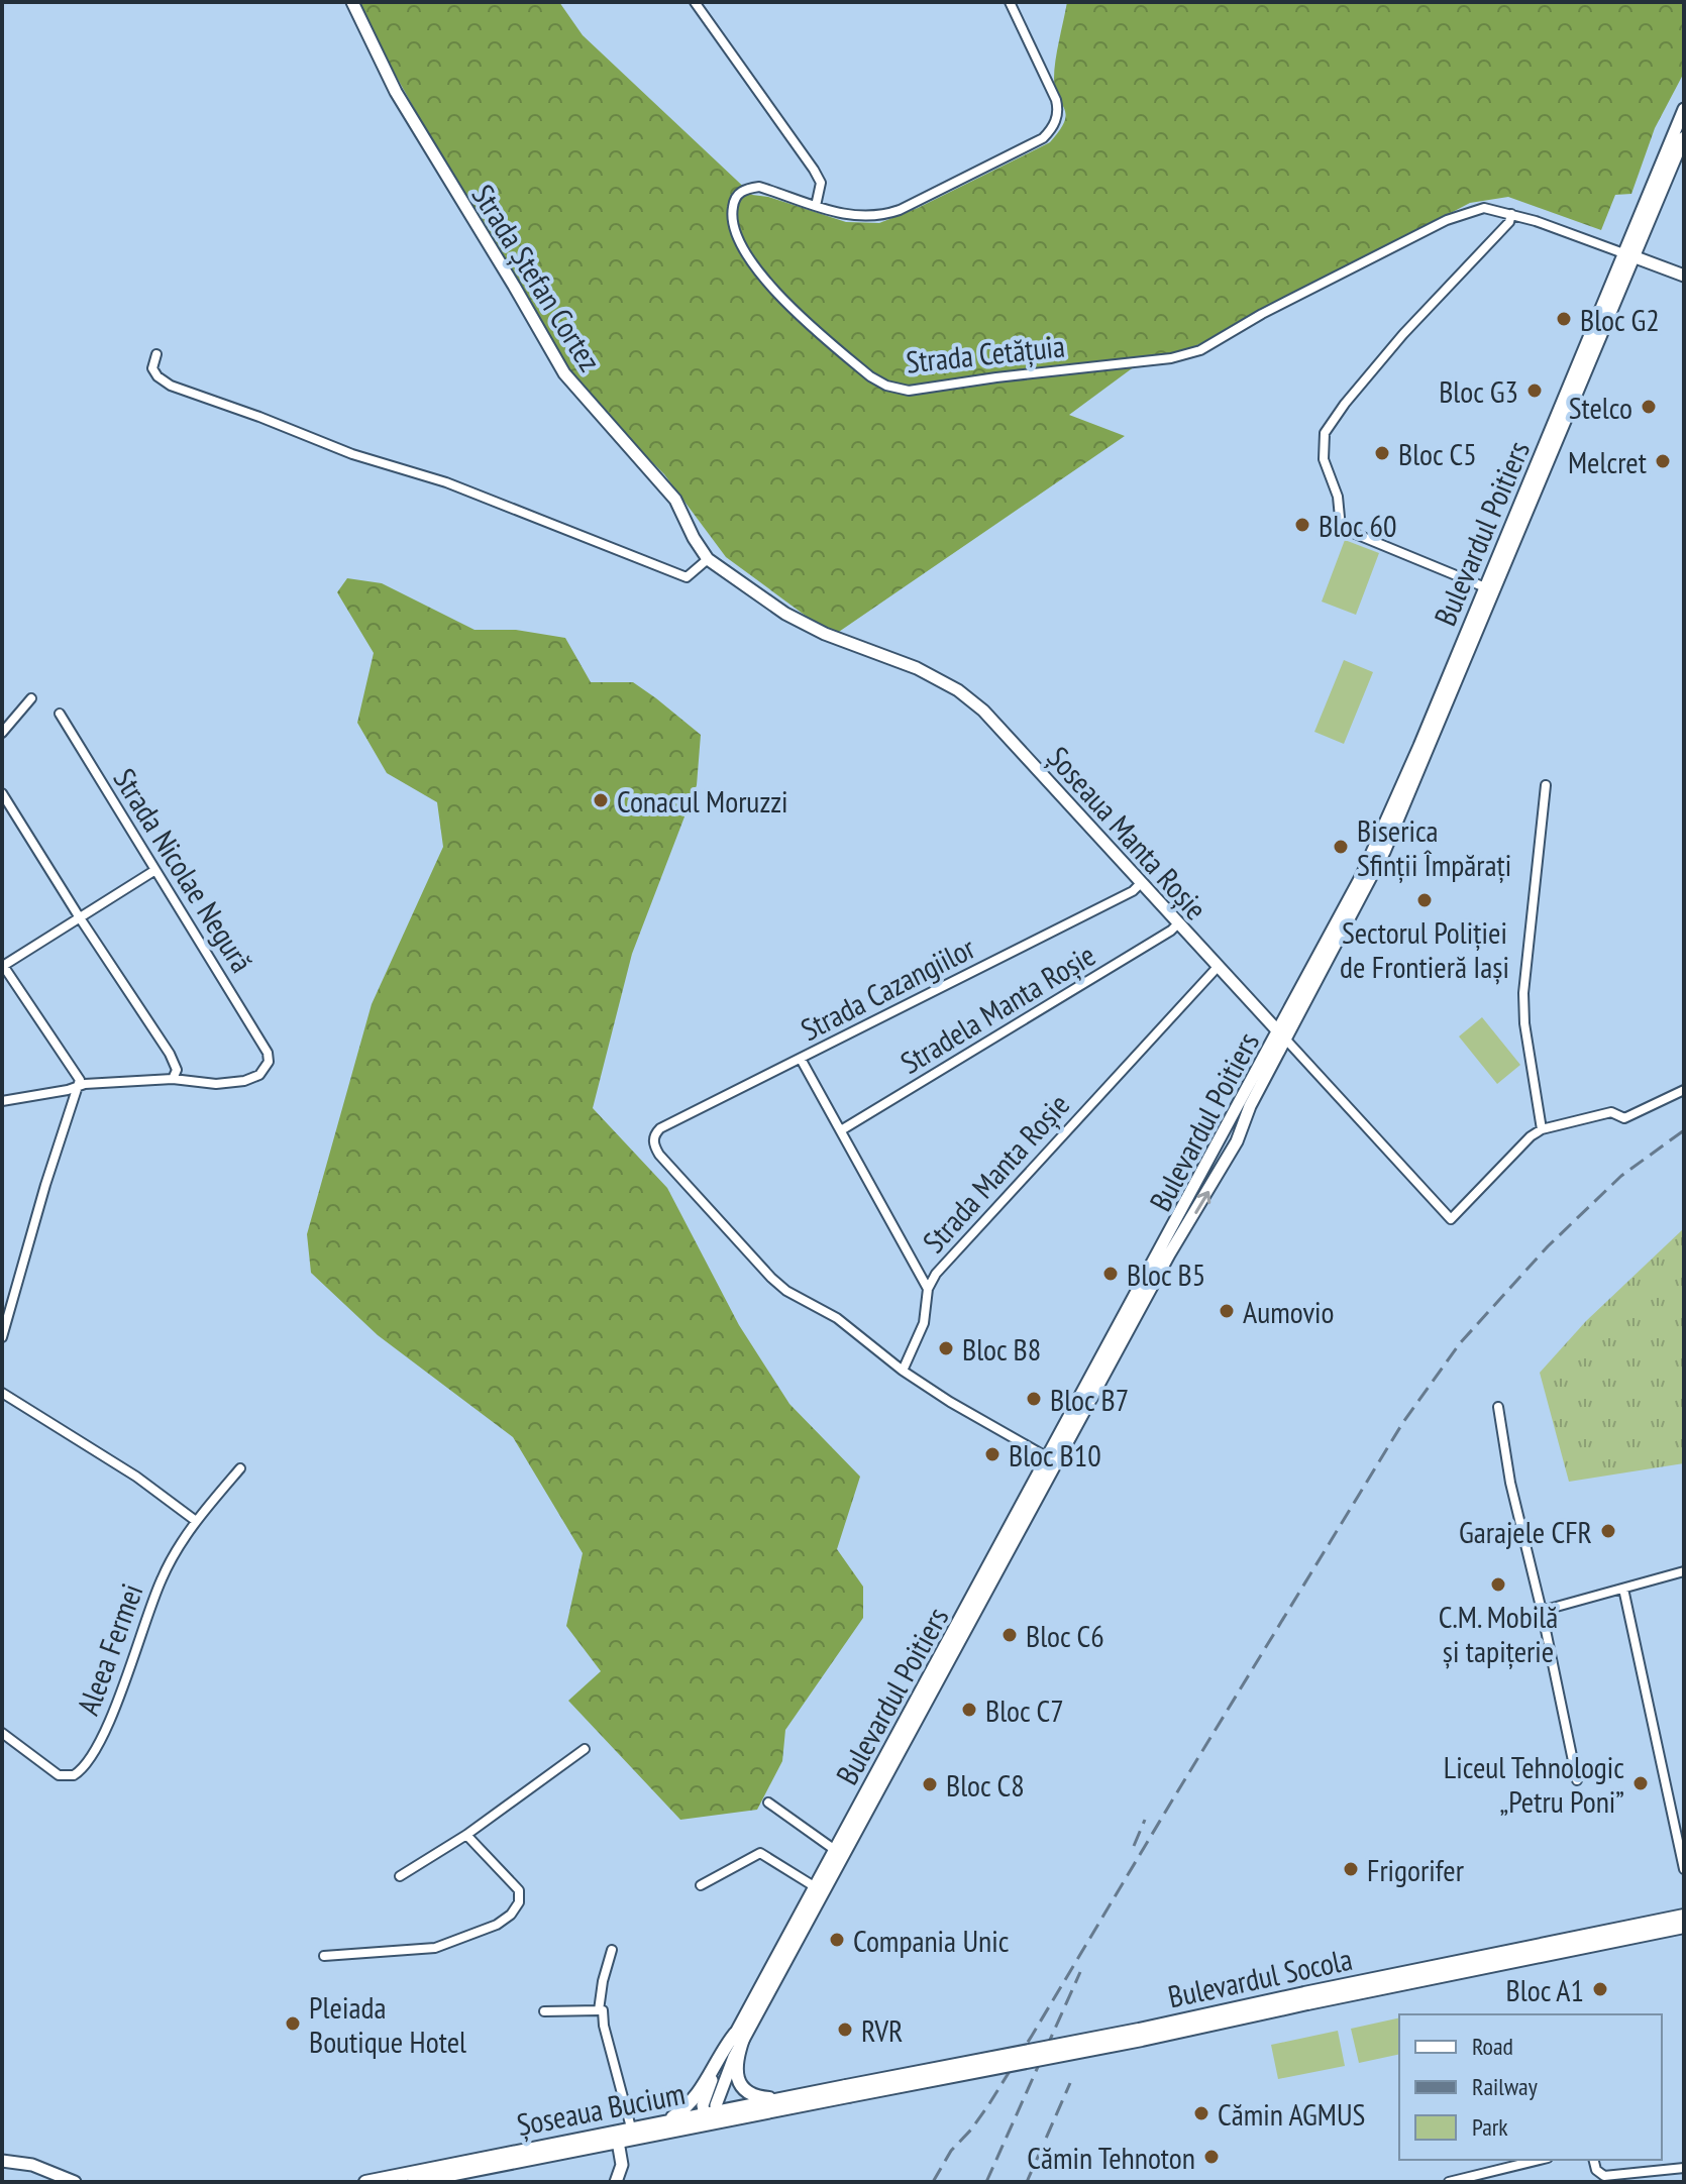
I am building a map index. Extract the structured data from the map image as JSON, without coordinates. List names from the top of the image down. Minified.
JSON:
{"streets":{"main road":["Strada Ștefan Cortez","Strada Cetățuia","Bulevardul Poitiers","Șoseaua Manta Roșie","Bulevardul Socola","Șoseaua Bucium"],"street":["Strada Nicolae Negură","Strada Cazangiilor","Stradela Manta Roșie","Strada Manta Roșie","Aleea Fermei"]},"crossings":[["Strada Ștefan Cortez","Șoseaua Manta Roșie"],["Strada Cetățuia","Bulevardul Poitiers"],["Bulevardul Poitiers","Șoseaua Manta Roșie"],["Bulevardul Poitiers","Șoseaua Bucium"],["Șoseaua Manta Roșie","Strada Cazangiilor"],["Șoseaua Manta Roșie","Stradela Manta Roșie"],["Șoseaua Manta Roșie","Strada Manta Roșie"],["Strada Cazangiilor","Stradela Manta Roșie"],["Strada Cazangiilor","Strada Manta Roșie"],["Bulevardul Socola","Șoseaua Bucium"]],"places":["Bloc G2","Bloc G3","Stelco","Bloc C5","Melcret","Bloc 60","Conacul Moruzzi","Biserica Sfinții Împărați","Sectorul Poliției de Frontieră Iași","Bloc B5","Aumovio","Bloc B8","Bloc B7","Bloc B10","Garajele CFR","C.M. Mobilă și tapițerie","Bloc C6","Bloc C7","Liceul Tehnologic „Petru Poni”","Bloc C8","Frigorifer","Compania Unic","Bloc A1","Pleiada Boutique Hotel","RVR","Cămin AGMUS","Cămin Tehnoton"],"legend":["Road","Railway","Park"]}
